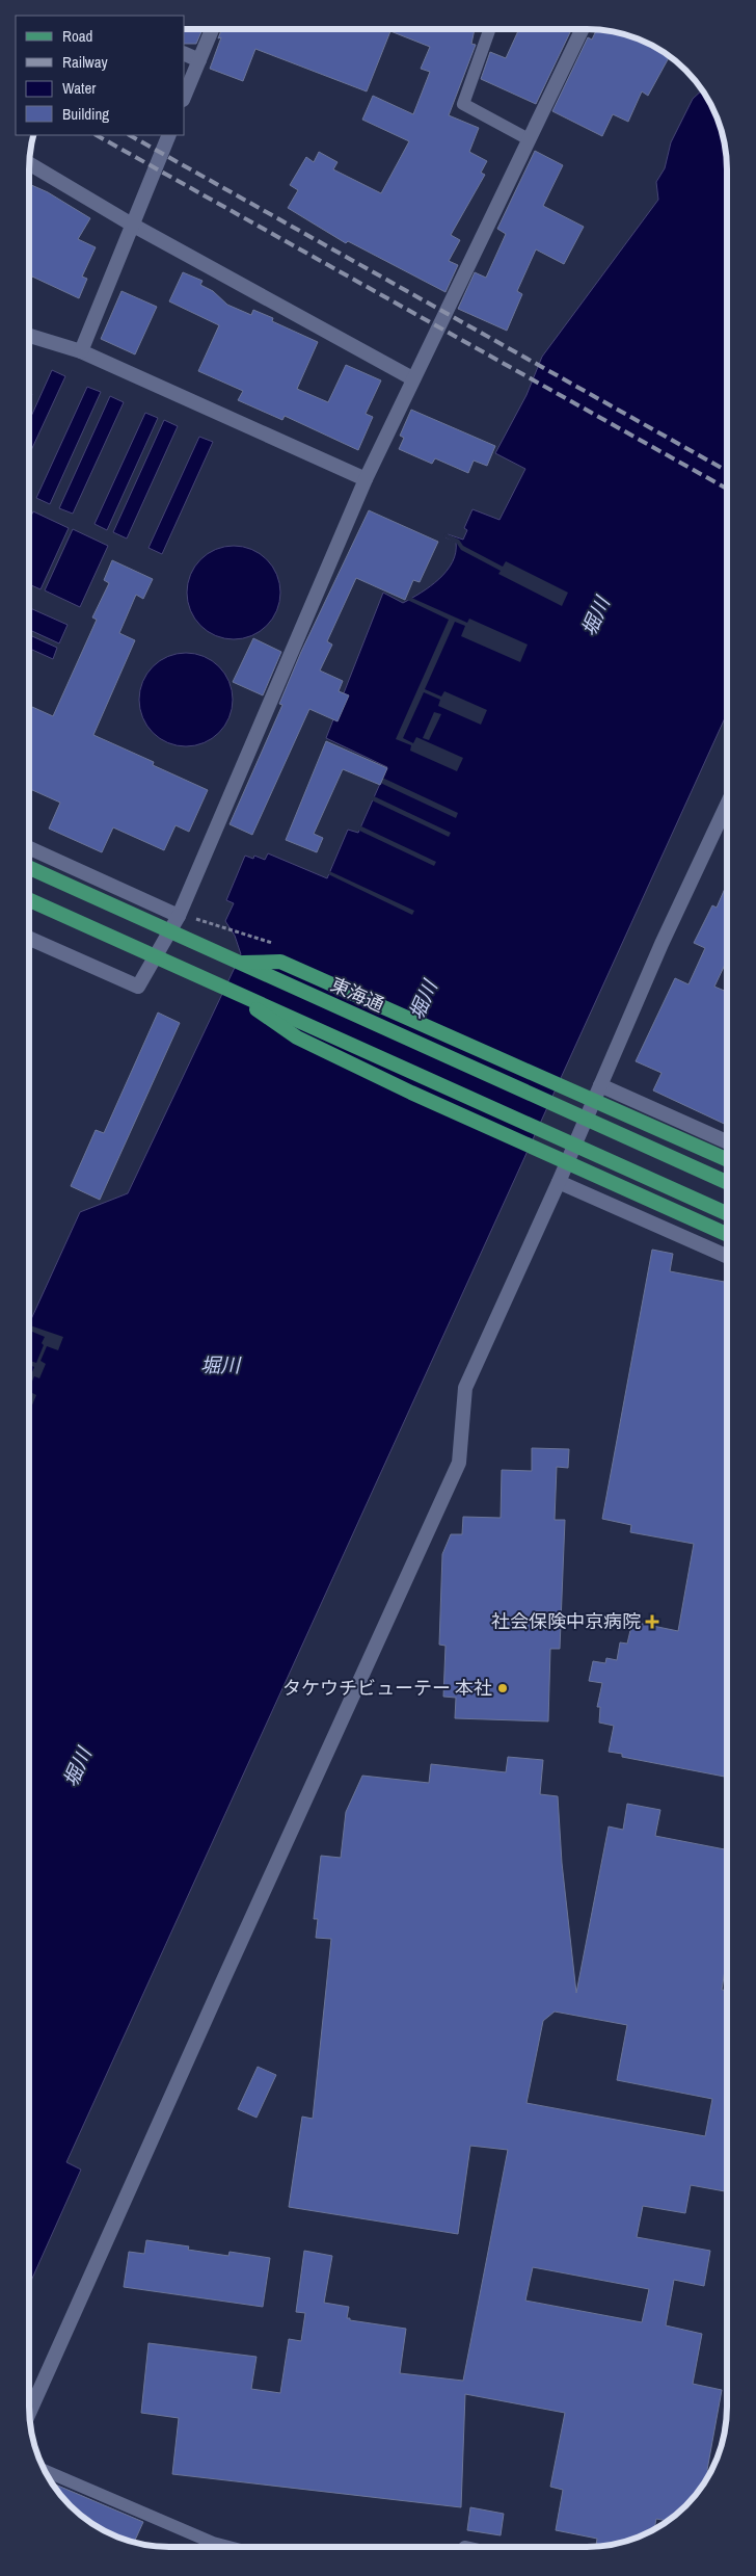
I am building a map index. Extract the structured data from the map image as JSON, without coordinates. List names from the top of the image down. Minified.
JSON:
{"streets":{"main road":["東海通"]},"water":["堀川"],"places":{"health":["社会保険中京病院"],"other":["タケウチビューテー 本社"]},"legend":["Road","Railway","Water","Building"]}
